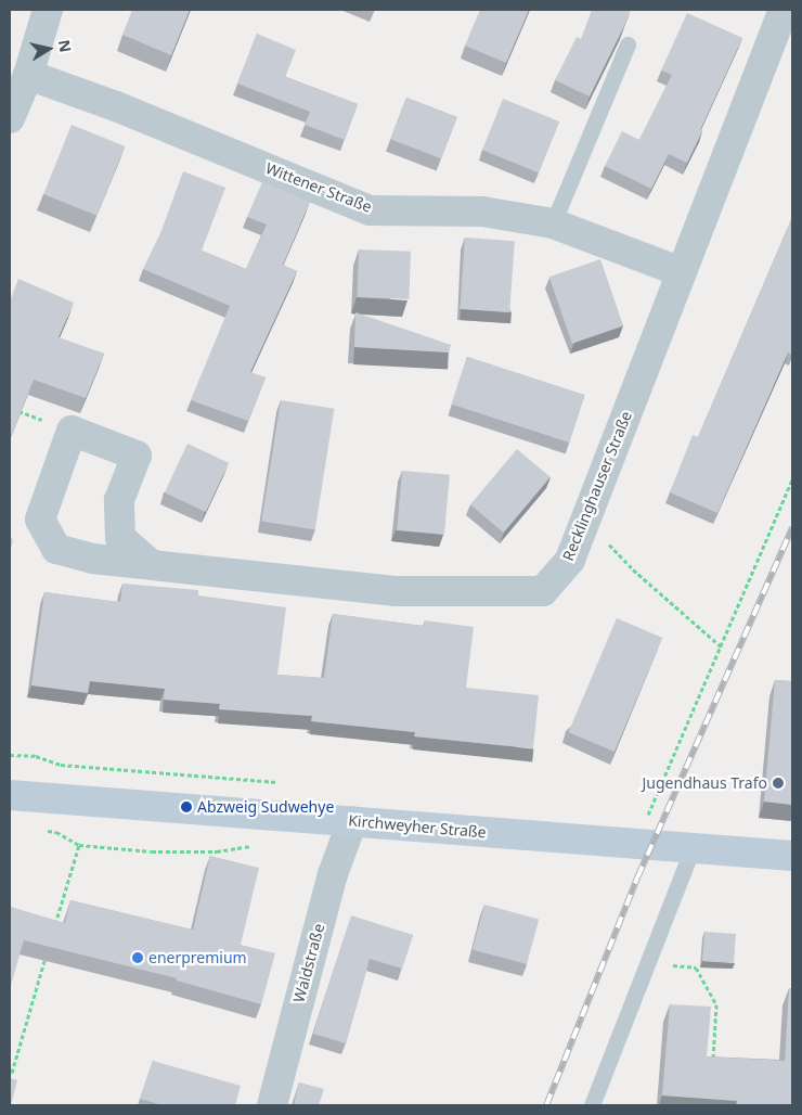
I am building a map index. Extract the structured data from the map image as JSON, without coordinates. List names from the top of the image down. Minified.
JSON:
{"streets":{"main road":["Kirchweyher Straße"],"street":["Wittener Straße","Recklinghauser Straße","Waldstraße"]},"crossings":[["Wittener Straße","Recklinghauser Straße"],["Kirchweyher Straße","Waldstraße"]],"places":["Jugendhaus Trafo","Abzweig Sudwehye","enerpremium"],"north":"right"}
